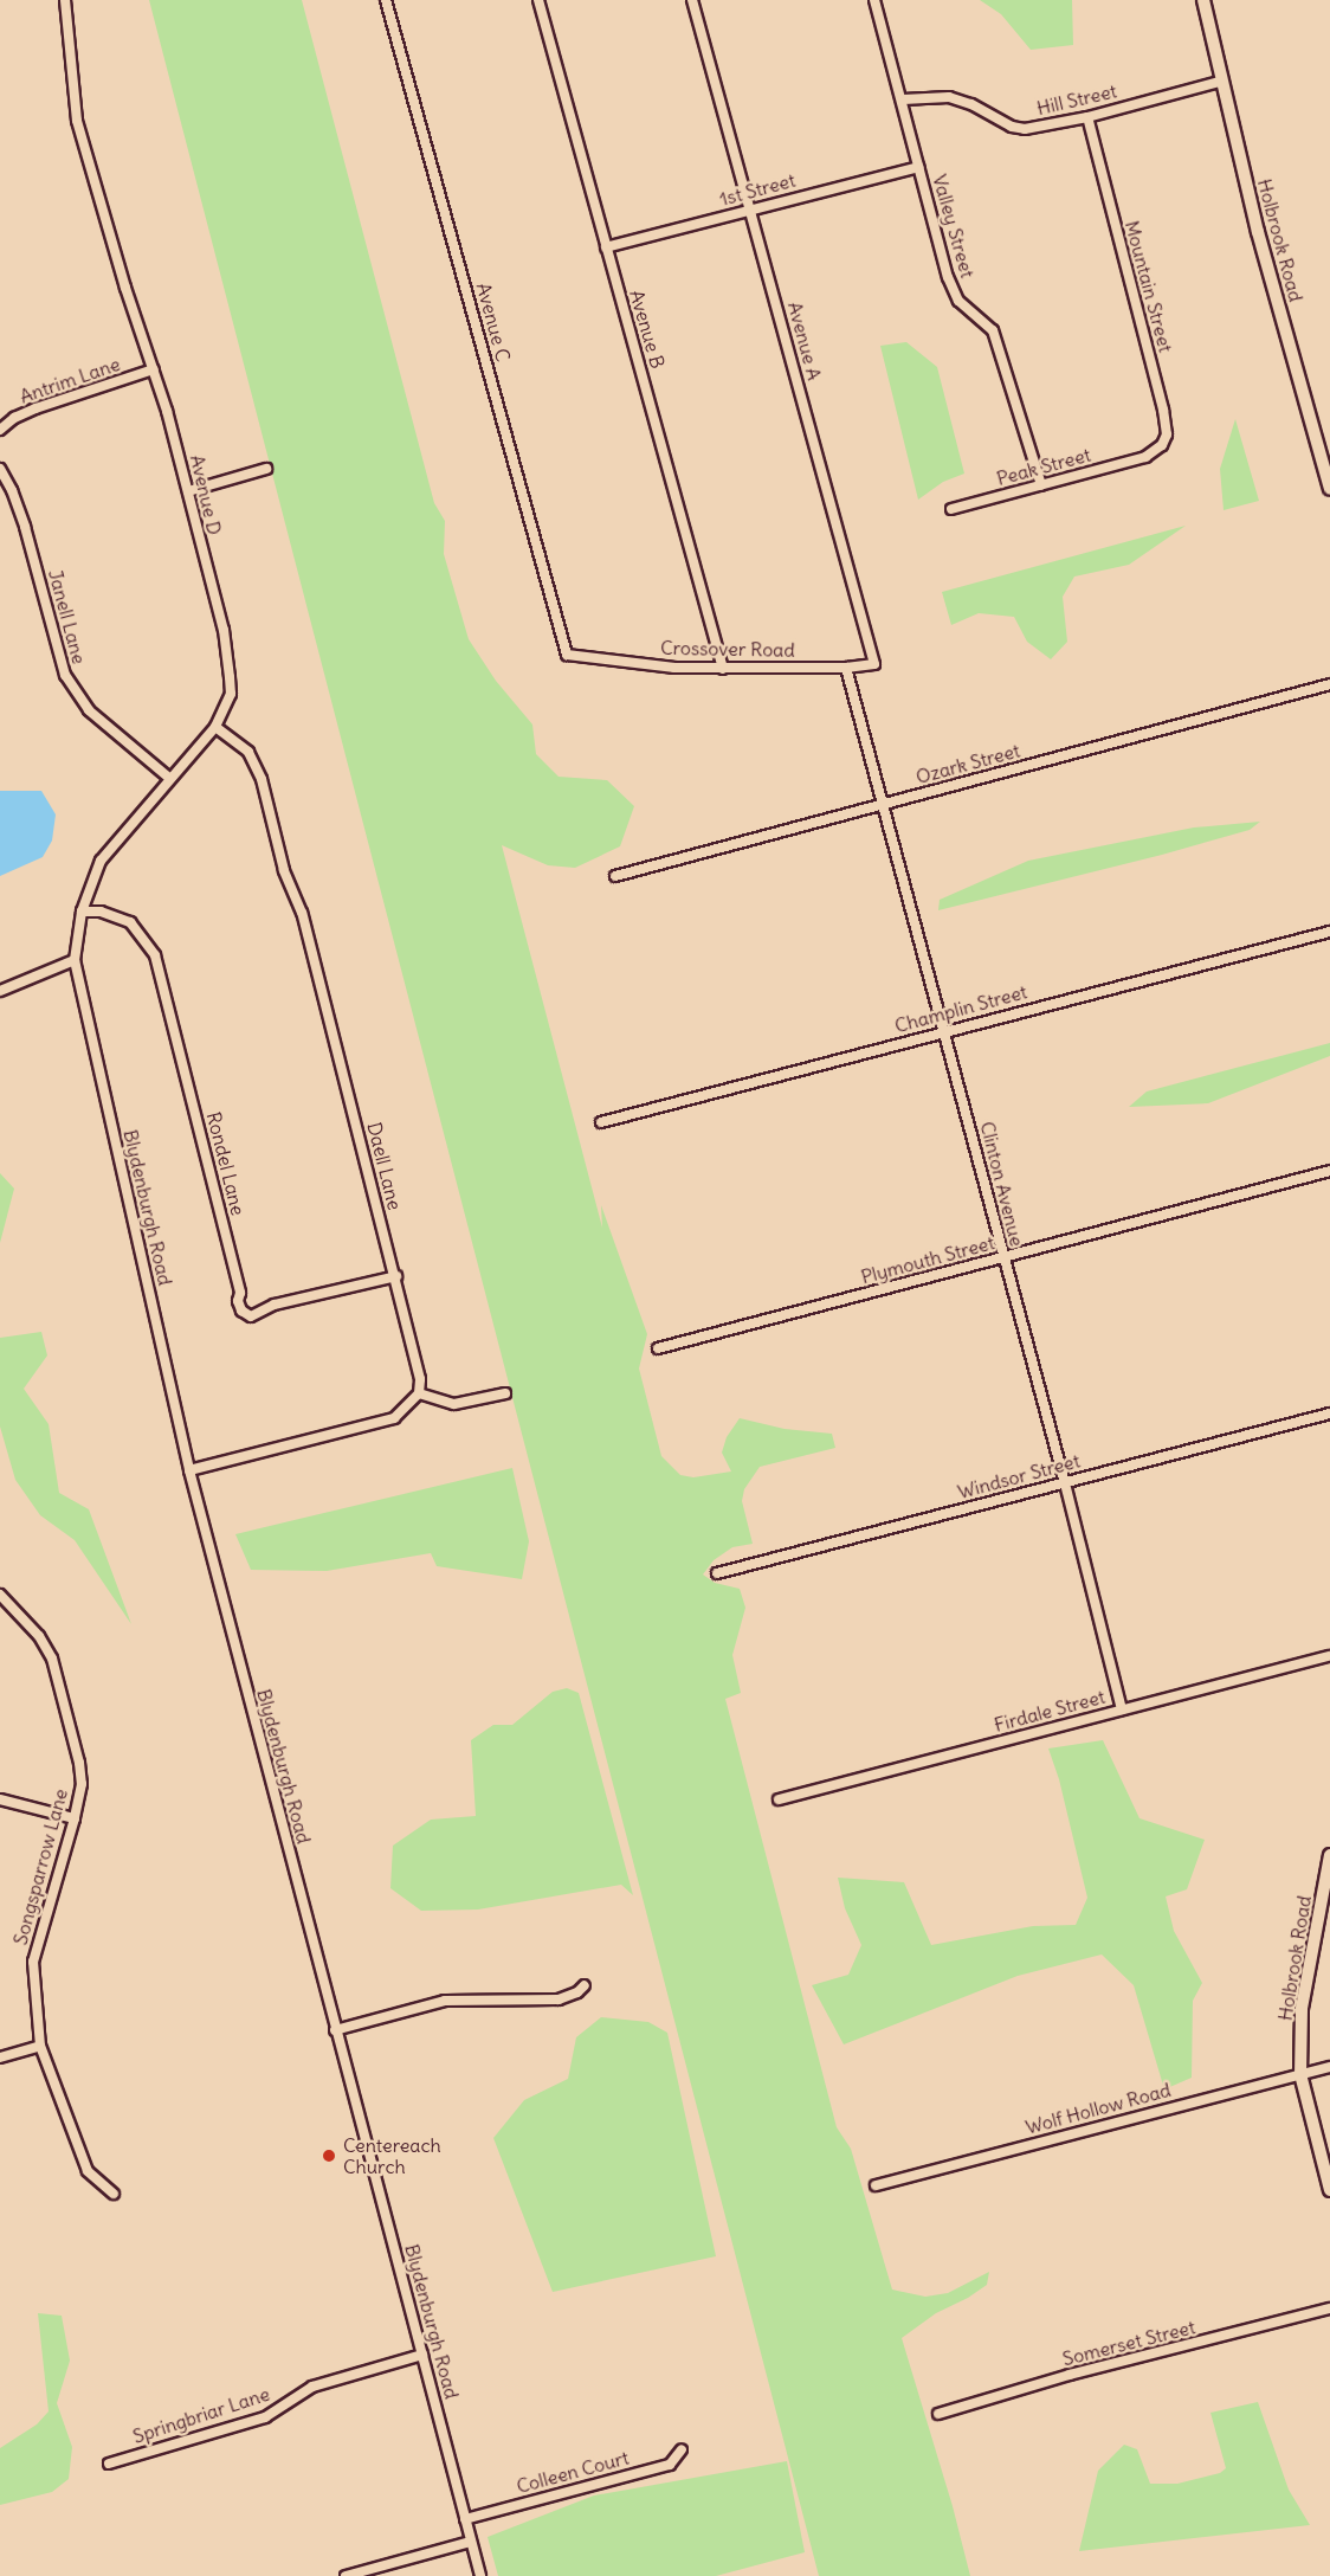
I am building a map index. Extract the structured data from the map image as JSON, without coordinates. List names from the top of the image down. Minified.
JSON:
{"streets":{"street":["Hill Street","1st Street","Valley Street","Holbrook Road","Mountain Street","Avenue C","Avenue B","Avenue A","Antrim Lane","Peak Street","Avenue D","Janell Lane","Crossover Road","Ozark Street","Champlin Street","Rondel Lane","Daell Lane","Clinton Avenue","Blydenburgh Road","Plymouth Street","Windsor Street","Firdale Street","Songsparrow Lane","Wolf Hollow Road","Somerset Street","Springbriar Lane","Colleen Court"]},"crossings":[["Hill Street","Valley Street"],["Hill Street","Holbrook Road"],["Hill Street","Mountain Street"],["1st Street","Valley Street"],["1st Street","Avenue B"],["1st Street","Avenue A"],["Valley Street","Peak Street"],["Holbrook Road","Wolf Hollow Road"],["Mountain Street","Peak Street"],["Avenue C","Crossover Road"],["Avenue B","Crossover Road"],["Avenue A","Crossover Road"],["Avenue A","Clinton Avenue"],["Antrim Lane","Avenue D"],["Avenue D","Janell Lane"],["Avenue D","Rondel Lane"],["Avenue D","Daell Lane"],["Avenue D","Blydenburgh Road"],["Crossover Road","Clinton Avenue"],["Ozark Street","Clinton Avenue"],["Champlin Street","Clinton Avenue"],["Rondel Lane","Daell Lane"],["Clinton Avenue","Plymouth Street"],["Clinton Avenue","Windsor Street"],["Clinton Avenue","Firdale Street"],["Blydenburgh Road","Springbriar Lane"],["Blydenburgh Road","Colleen Court"]],"places":["Centereach Church"]}
